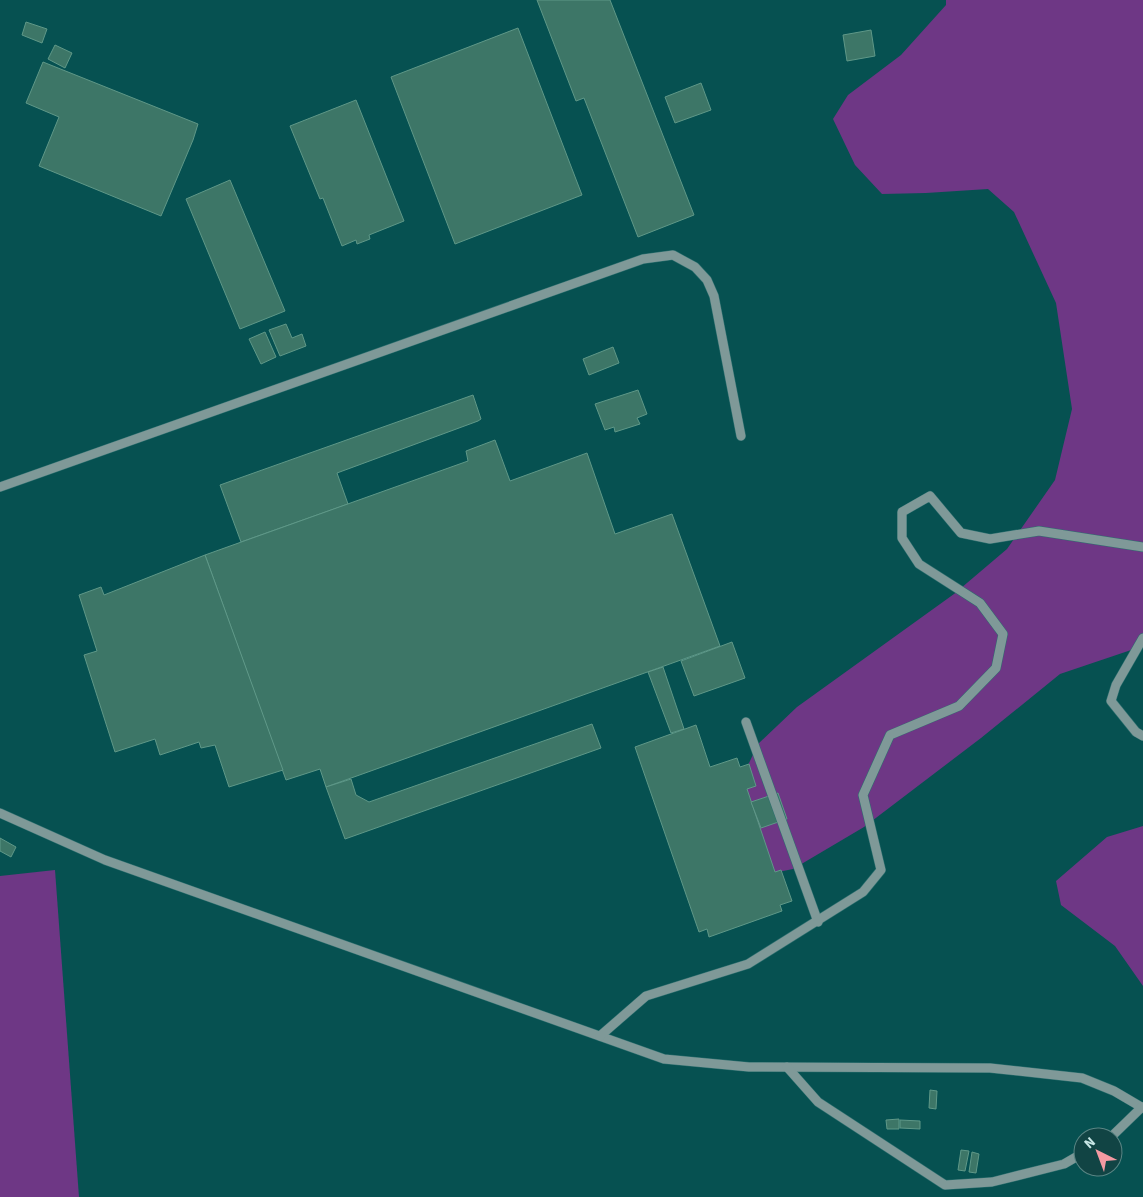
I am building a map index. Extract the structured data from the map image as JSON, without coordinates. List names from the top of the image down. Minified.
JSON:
{"north":"top left"}
